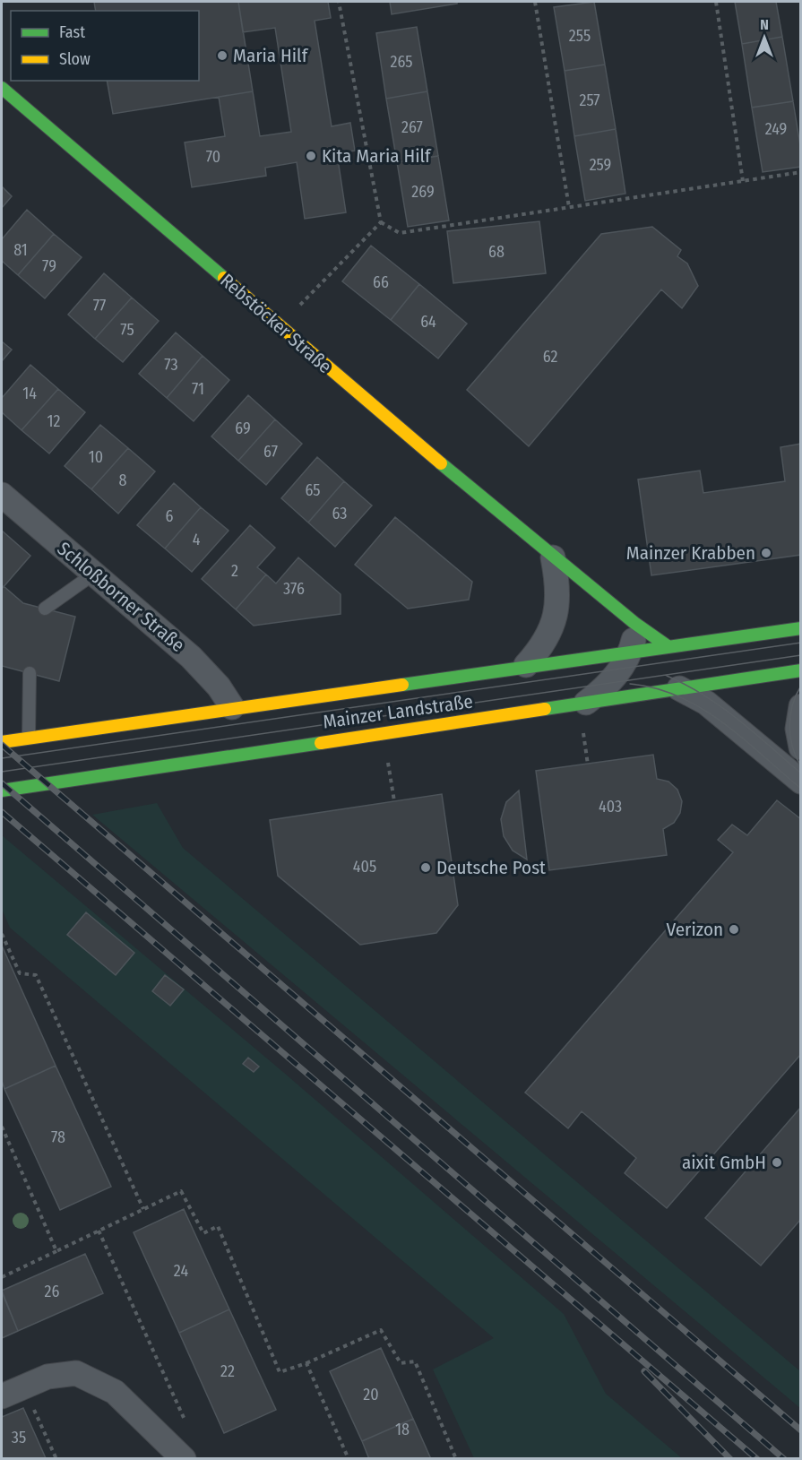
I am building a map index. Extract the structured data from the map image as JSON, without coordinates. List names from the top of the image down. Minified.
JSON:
{"streets":{"main road":["Rebstöcker Straße","Mainzer Landstraße"],"street":["Schloßborner Straße"]},"crossings":[["Rebstöcker Straße","Mainzer Landstraße"],["Schloßborner Straße","Mainzer Landstraße"]],"places":["Maria Hilf","Kita Maria Hilf","Mainzer Krabben","Deutsche Post","Verizon","aixit GmbH"],"house_numbers":["255","265","257","267","249","70","259","269","81","68","79","66","77","64","75","62","73","71","14","12","69","67","10","8","65","63","6","4","2","376","403","405","78","24","26","22","20","18","35"],"legend":["Fast","Slow"],"north":"top"}
